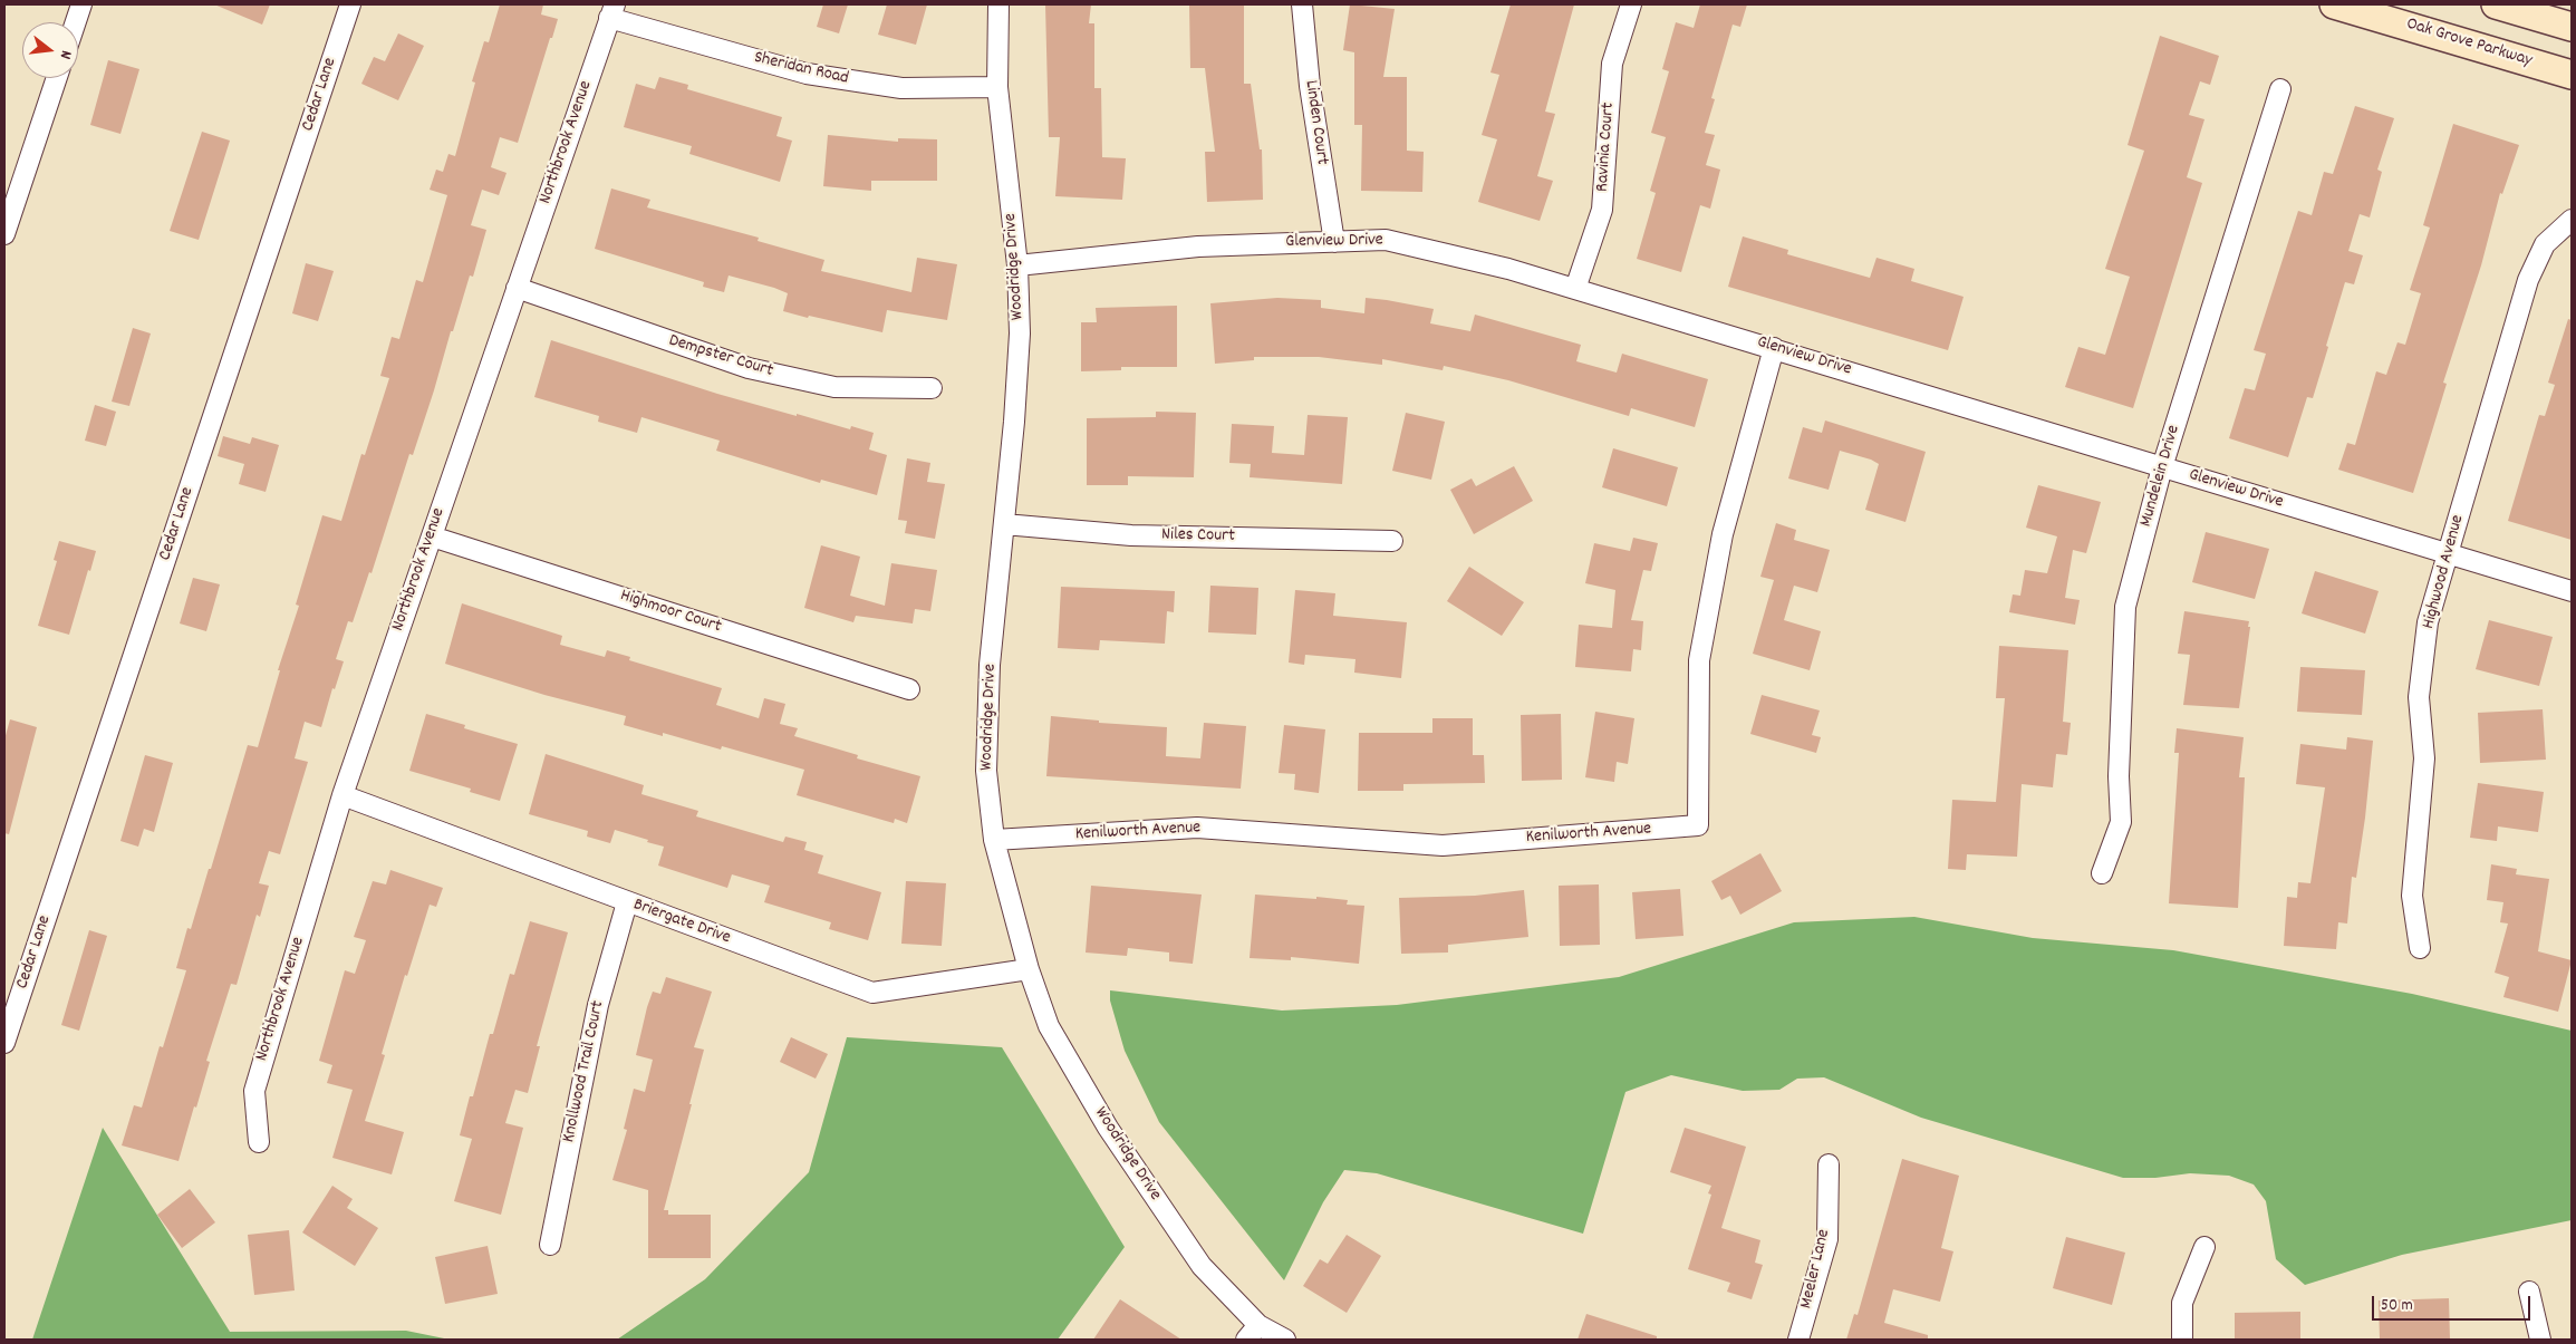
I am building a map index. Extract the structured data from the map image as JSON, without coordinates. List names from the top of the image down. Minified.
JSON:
{"streets":{"main road":["Oak Grove Parkway"],"street":["Sheridan Road","Cedar Lane","Linden Court","Northbrook Avenue","Ravinia Court","Glenview Drive","Woodridge Drive","Dempster Court","Mundelein Drive","Niles Court","Highwood Avenue","Highmoor Court","Kenilworth Avenue","Briergate Drive","Knollwood Trail Court","Meeler Lane"]},"crossings":[["Sheridan Road","Northbrook Avenue"],["Sheridan Road","Woodridge Drive"],["Linden Court","Glenview Drive"],["Northbrook Avenue","Dempster Court"],["Northbrook Avenue","Highmoor Court"],["Northbrook Avenue","Briergate Drive"],["Ravinia Court","Glenview Drive"],["Glenview Drive","Woodridge Drive"],["Glenview Drive","Mundelein Drive"],["Glenview Drive","Highwood Avenue"],["Glenview Drive","Kenilworth Avenue"],["Woodridge Drive","Niles Court"],["Woodridge Drive","Kenilworth Avenue"],["Woodridge Drive","Briergate Drive"],["Briergate Drive","Knollwood Trail Court"]],"scale_bar":"50 m","north":"right"}
